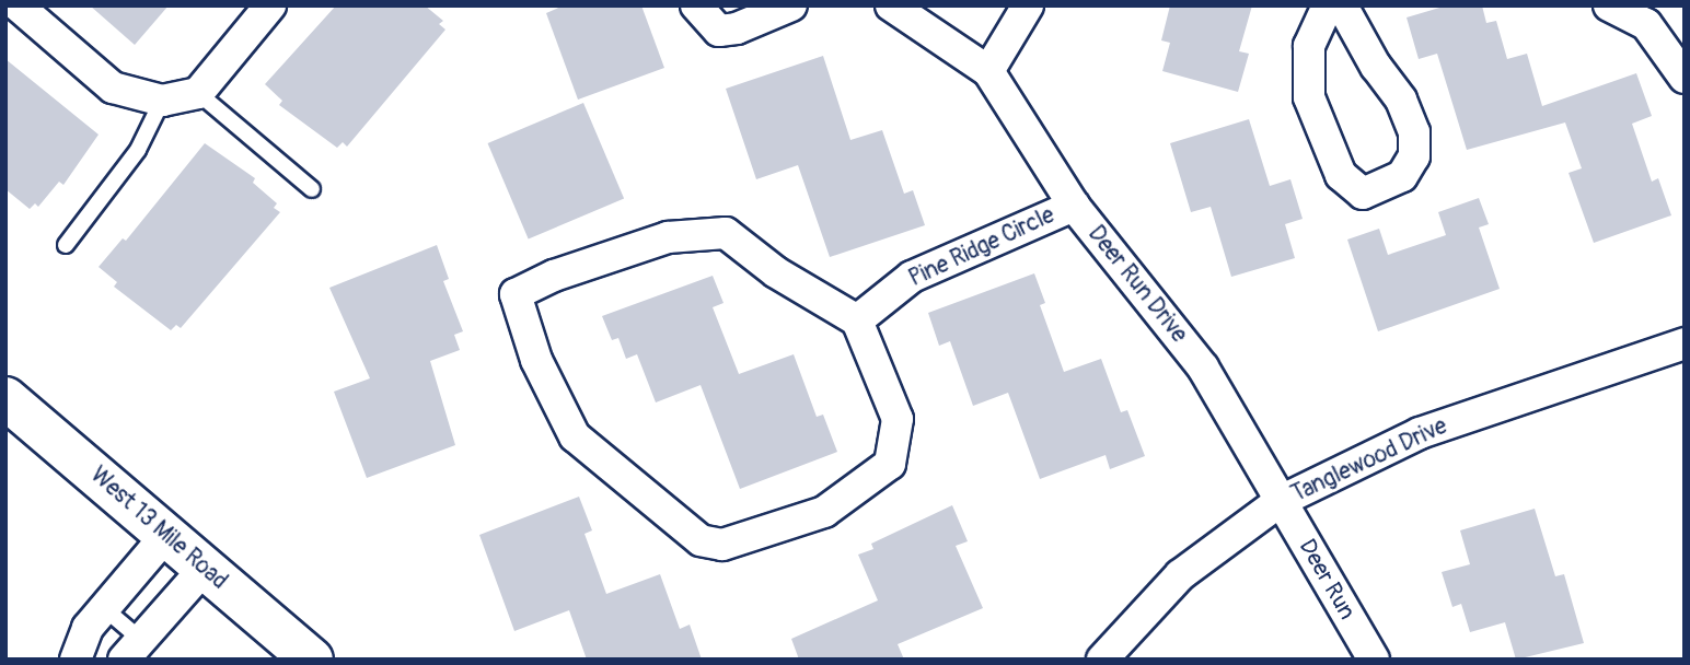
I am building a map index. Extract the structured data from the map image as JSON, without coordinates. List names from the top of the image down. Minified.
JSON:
{"streets":{"street":["Pine Ridge Circle","Deer Run Drive","Tanglewood Drive","West 13 Mile Road","Deer Run"]},"crossings":[["Pine Ridge Circle","Deer Run Drive"],["Deer Run Drive","Tanglewood Drive"],["Deer Run Drive","Deer Run"],["Tanglewood Drive","Deer Run"]]}
